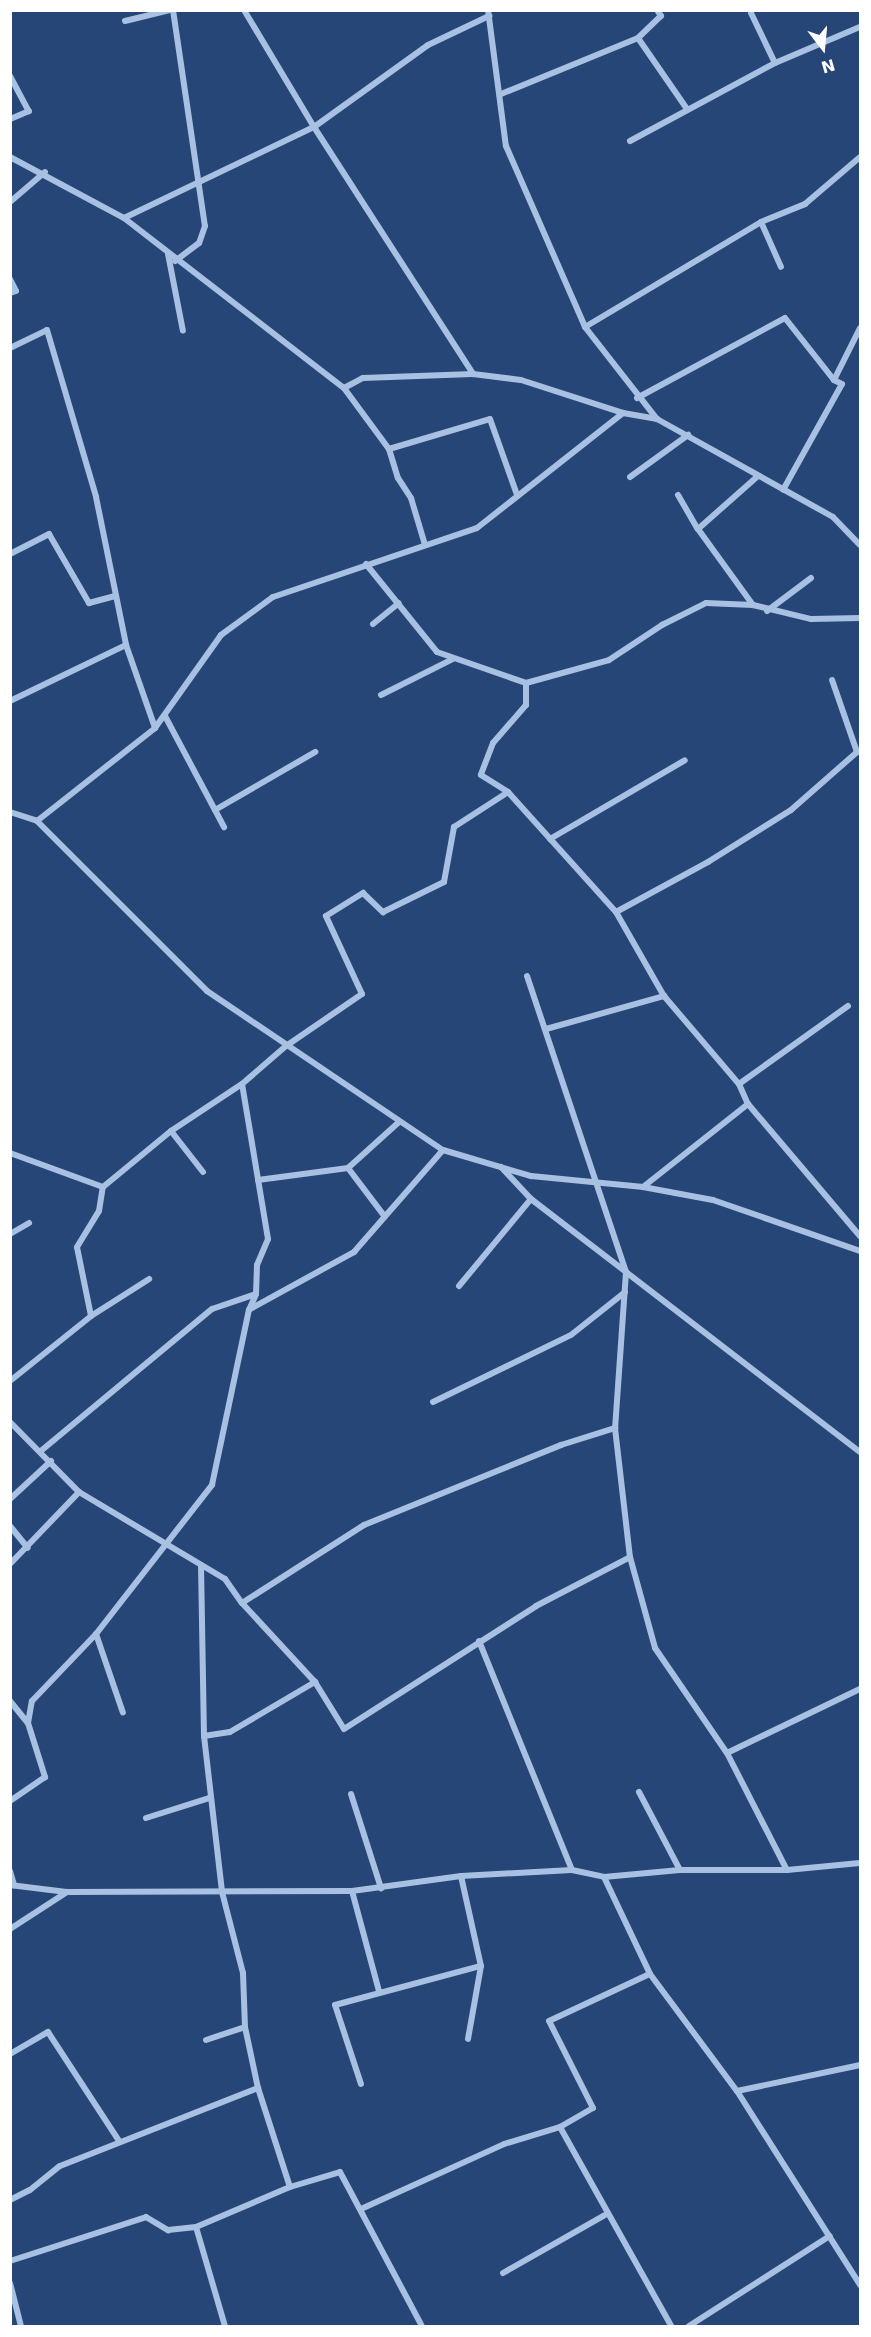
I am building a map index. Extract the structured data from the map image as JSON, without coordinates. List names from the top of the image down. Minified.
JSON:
{"north":"bottom"}
